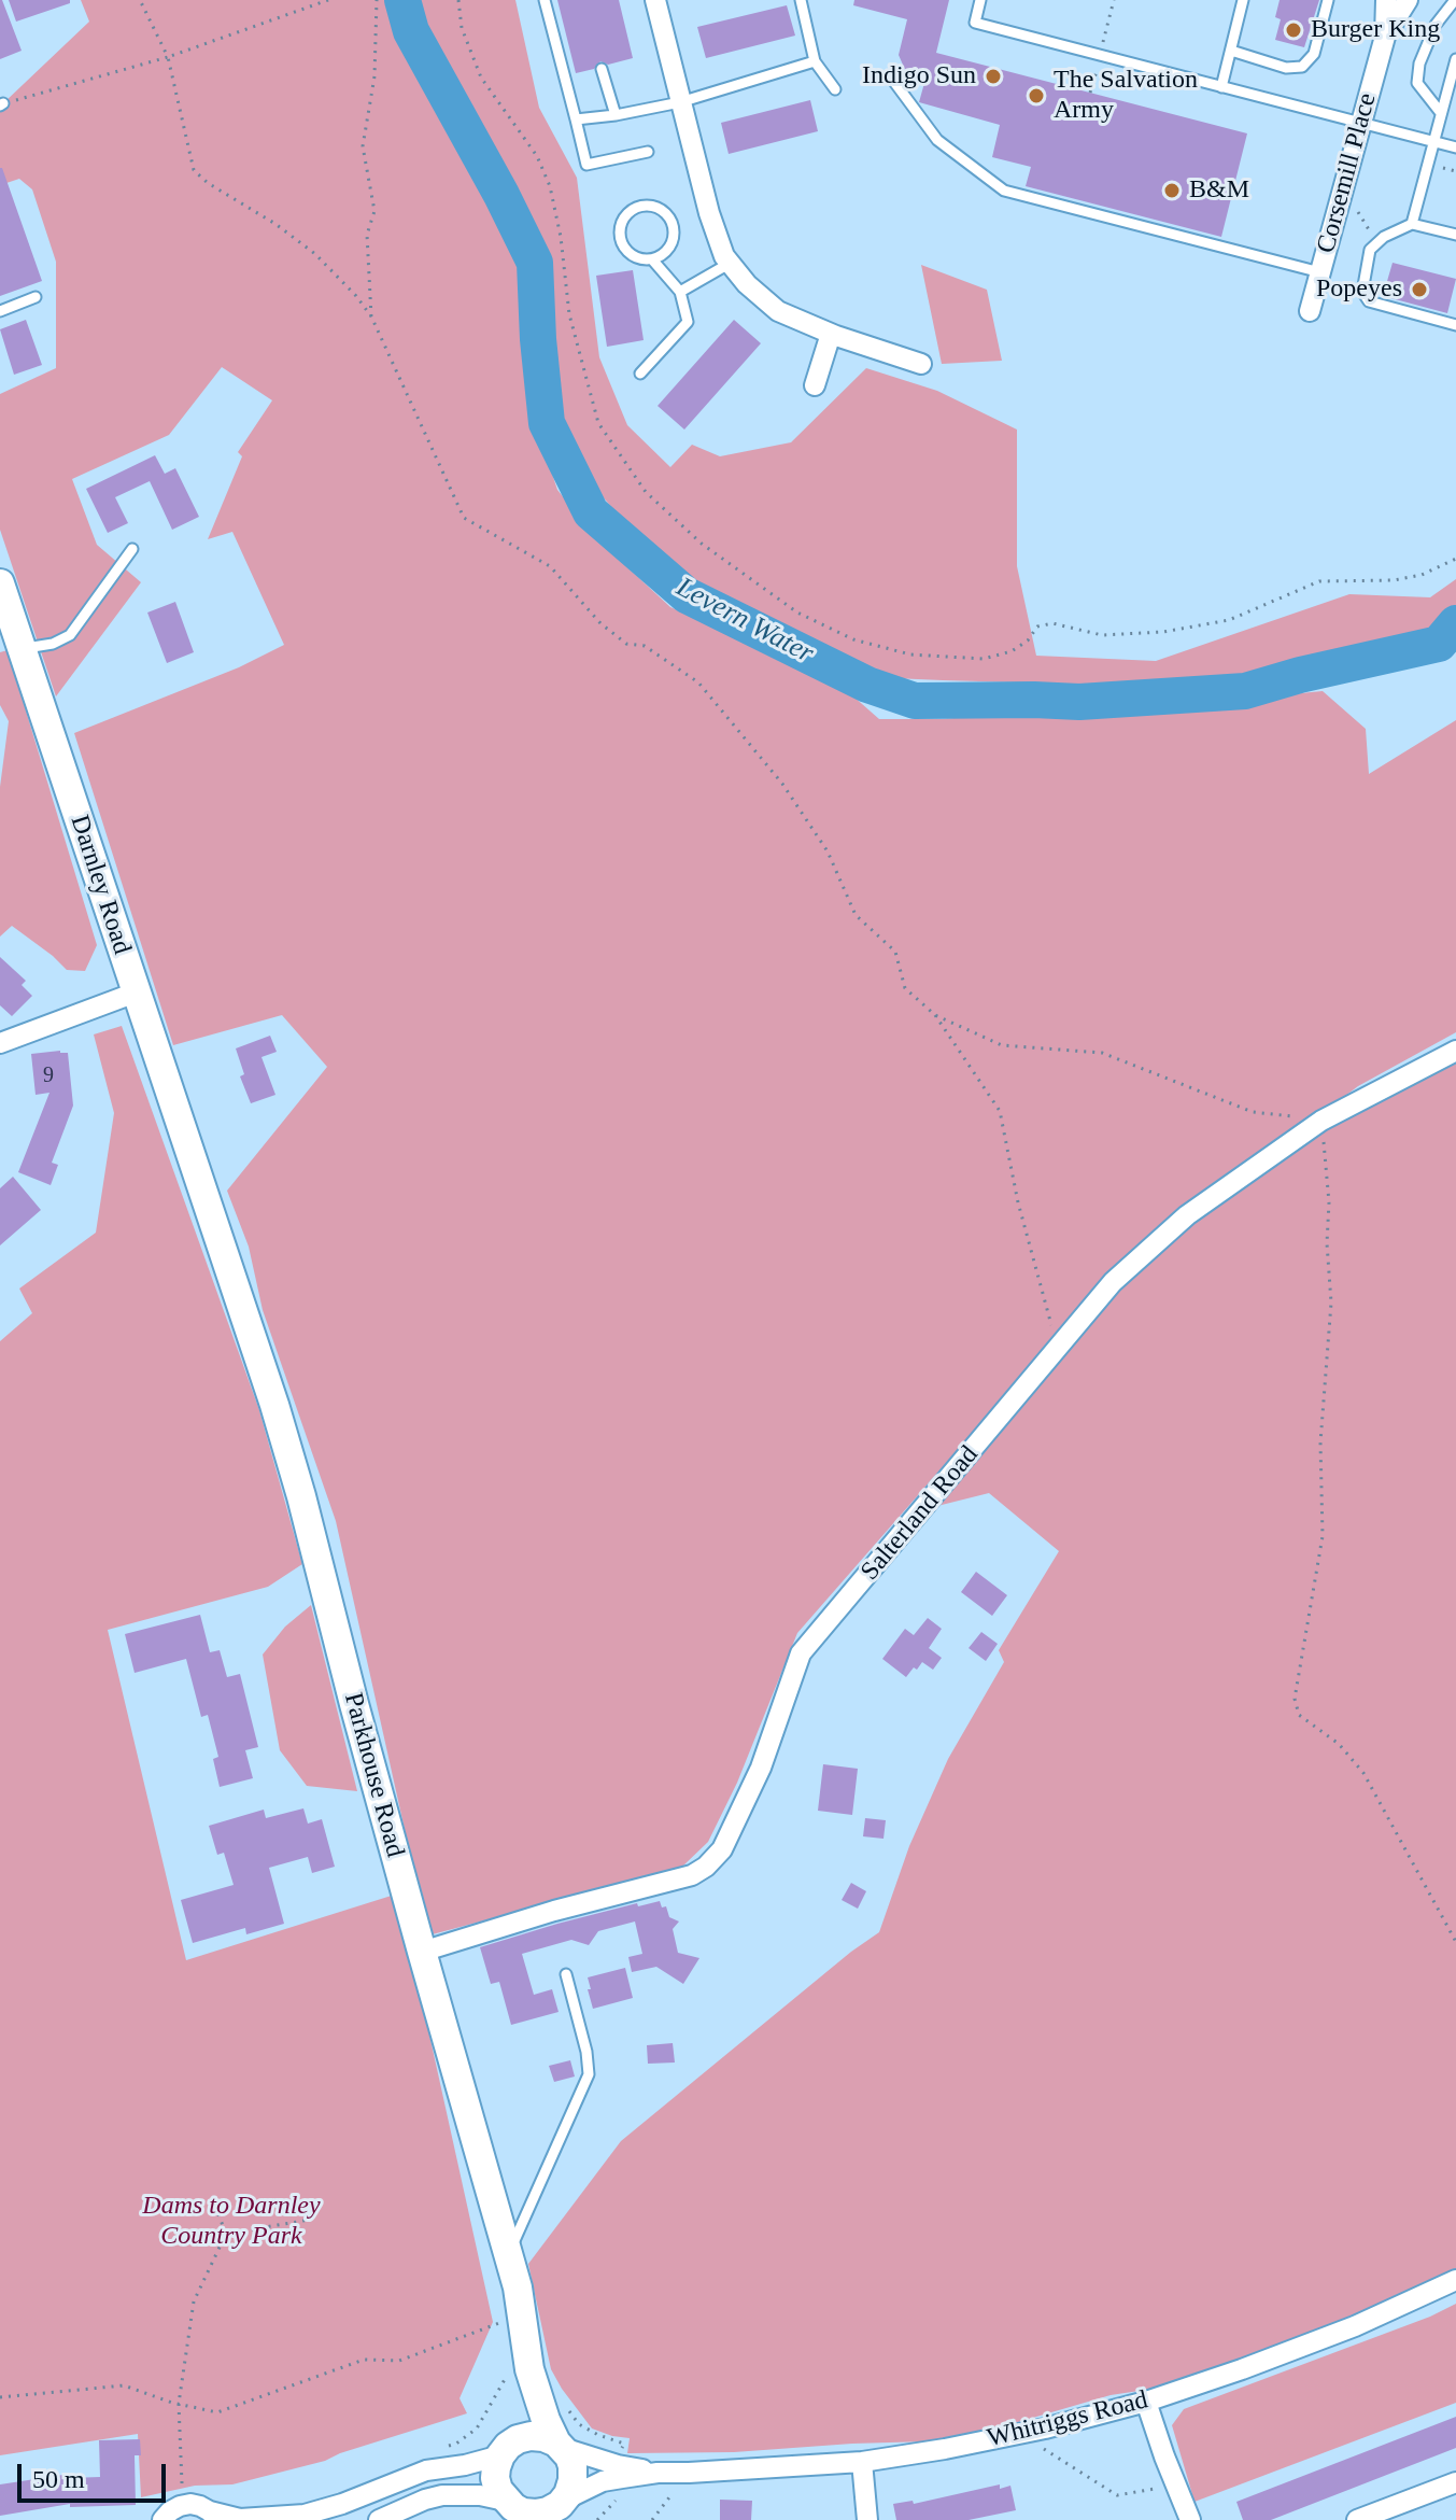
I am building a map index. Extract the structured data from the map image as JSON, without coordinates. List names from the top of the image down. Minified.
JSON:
{"streets":{"main road":["Darnley Road","Parkhouse Road"],"street":["Corsemill Place","Salterland Road","Whitriggs Road"]},"crossings":[["Darnley Road","Parkhouse Road"],["Salterland Road","Parkhouse Road"],["Parkhouse Road","Whitriggs Road"]],"water":["Levern Water"],"parks":["Dams to Darnley Country Park"],"places":["Burger King","Indigo Sun","The Salvation Army","B&M","Popeyes"],"house_numbers":["9"],"scale_bar":"50 m"}
